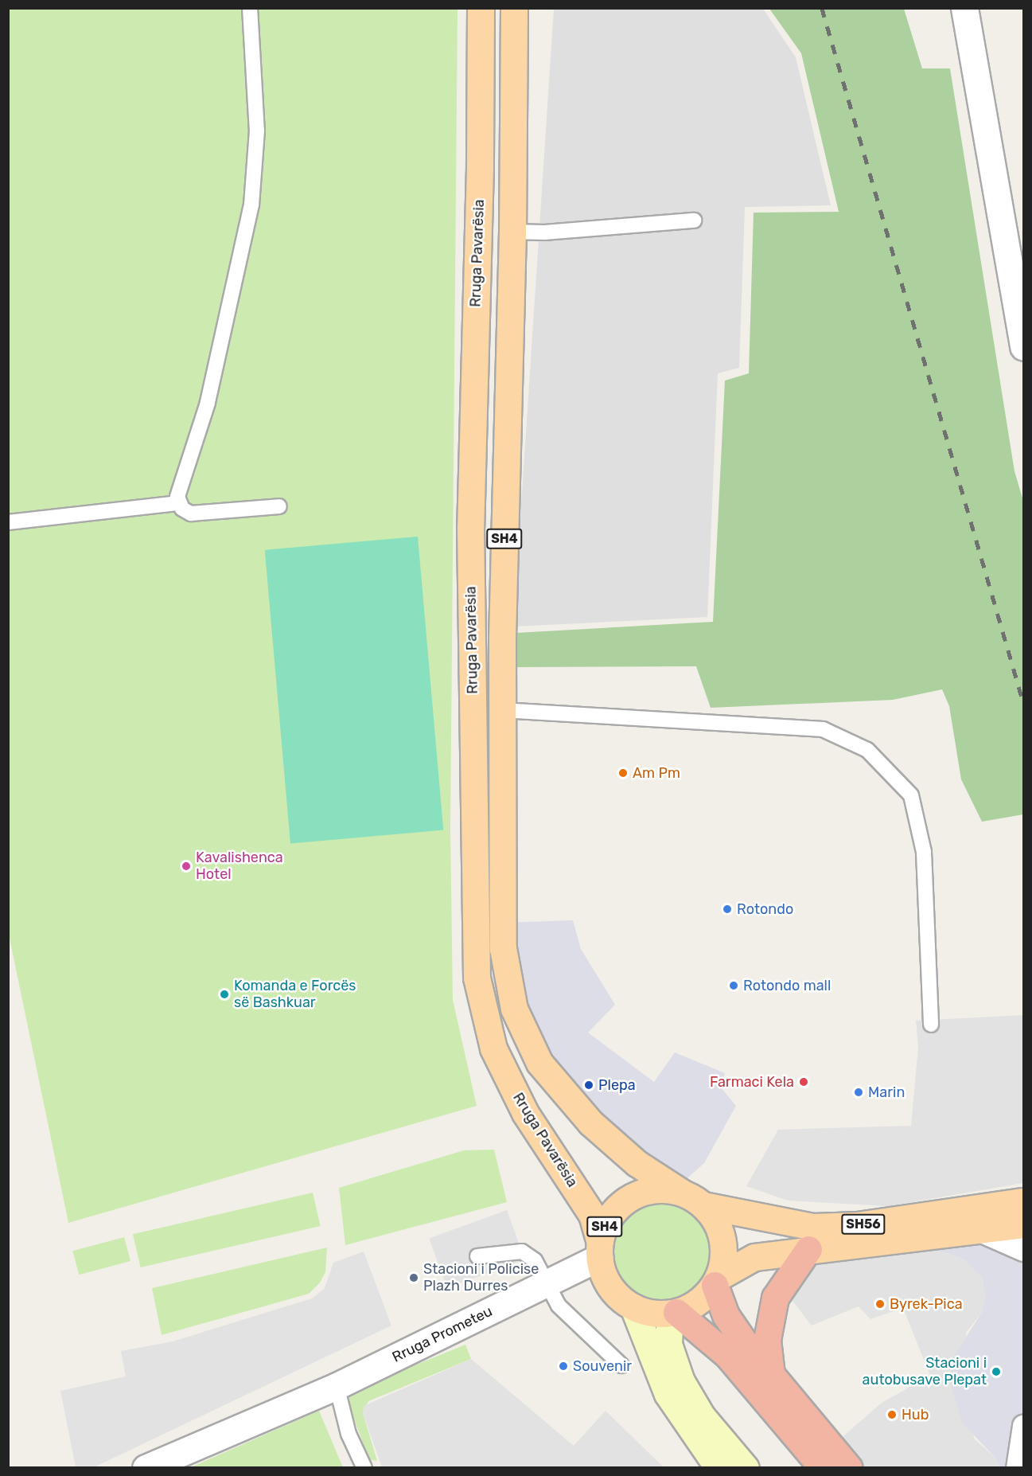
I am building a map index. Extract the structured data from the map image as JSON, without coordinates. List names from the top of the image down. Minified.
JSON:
{"streets":{"main road":["Rruga Pavarësia","SH4","SH56"],"street":["Rruga Prometeu"]},"crossings":[["Rruga Pavarësia","SH4"],["Rruga Pavarësia","SH56"],["Rruga Pavarësia","Rruga Prometeu"],["SH4","SH56"],["SH4","Rruga Prometeu"],["SH56","Rruga Prometeu"]],"places":["Am Pm","Kavalishenca Hotel","Rotondo","Rotondo mall","Komanda e Forcës së Bashkuar","Farmaci Kela","Plepa","Marin","Stacioni i Policise Plazh Durres","Byrek-Pica","Souvenir","Stacioni i autobusave Plepat","Hub"]}
